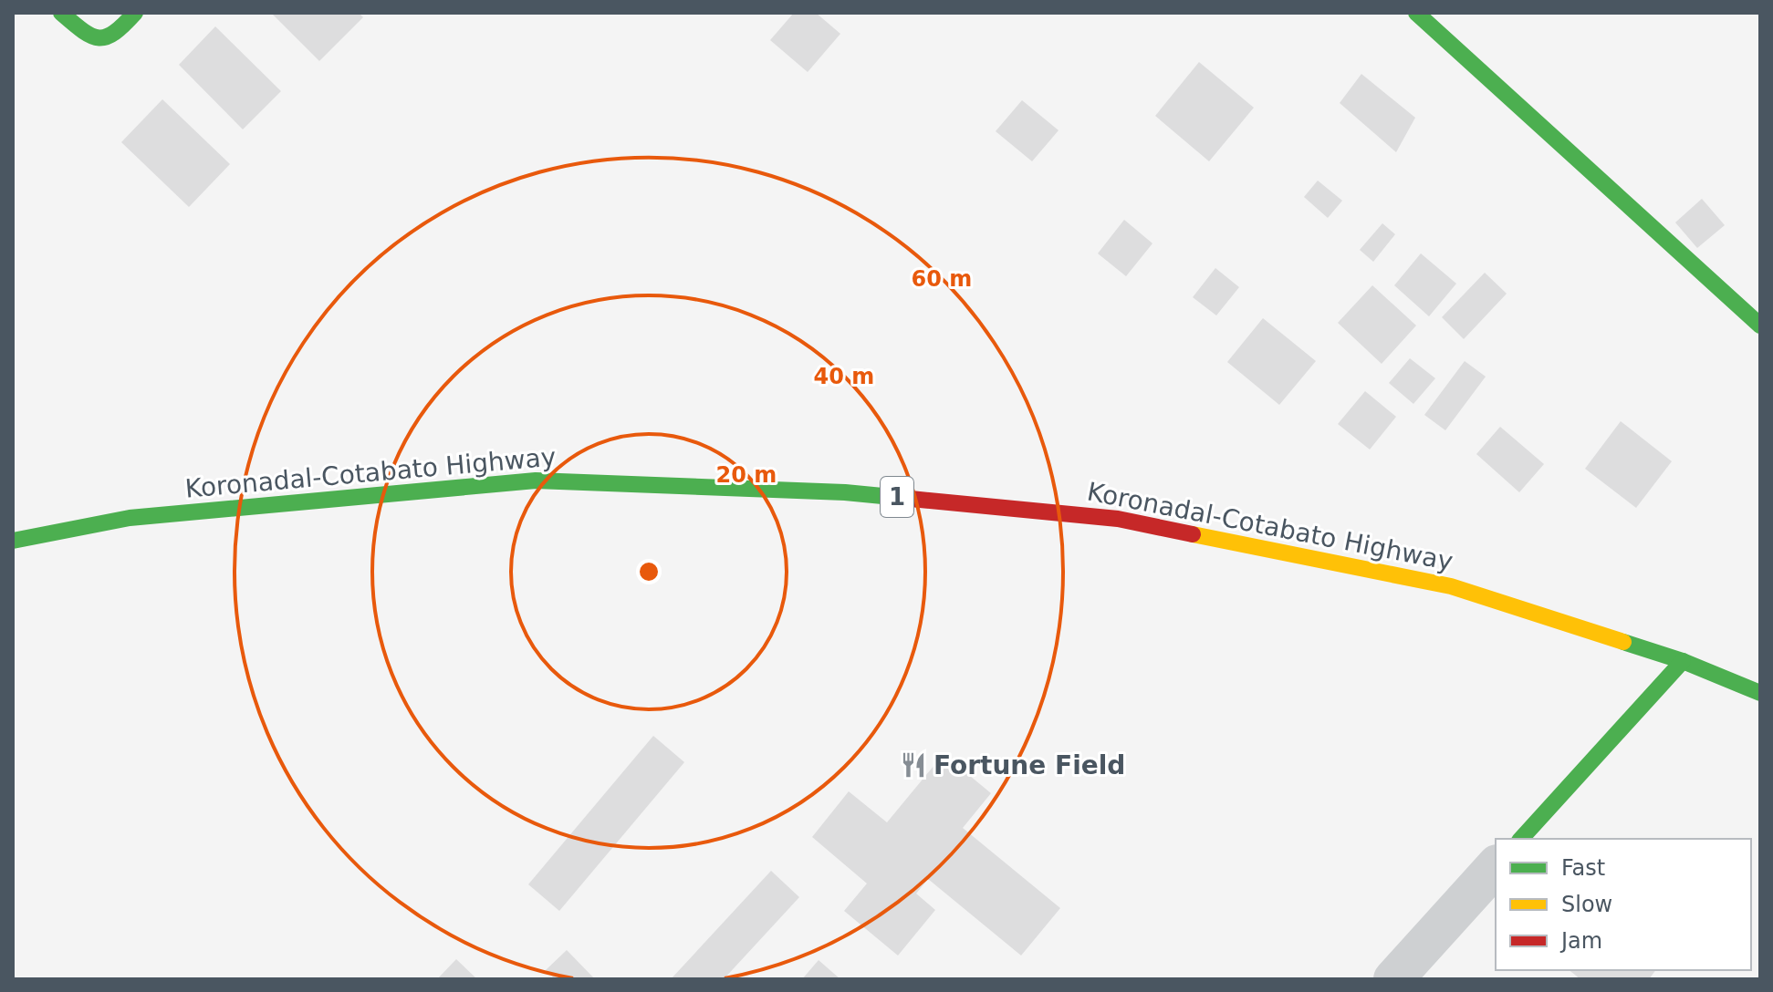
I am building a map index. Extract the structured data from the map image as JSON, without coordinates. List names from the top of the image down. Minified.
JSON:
{"streets":{"main road":["Koronadal-Cotabato Highway","1"]},"places":{"restaurant":["Fortune Field"]},"legend":["Fast","Slow","Jam"],"rings":["60 m","40 m","20 m"]}
